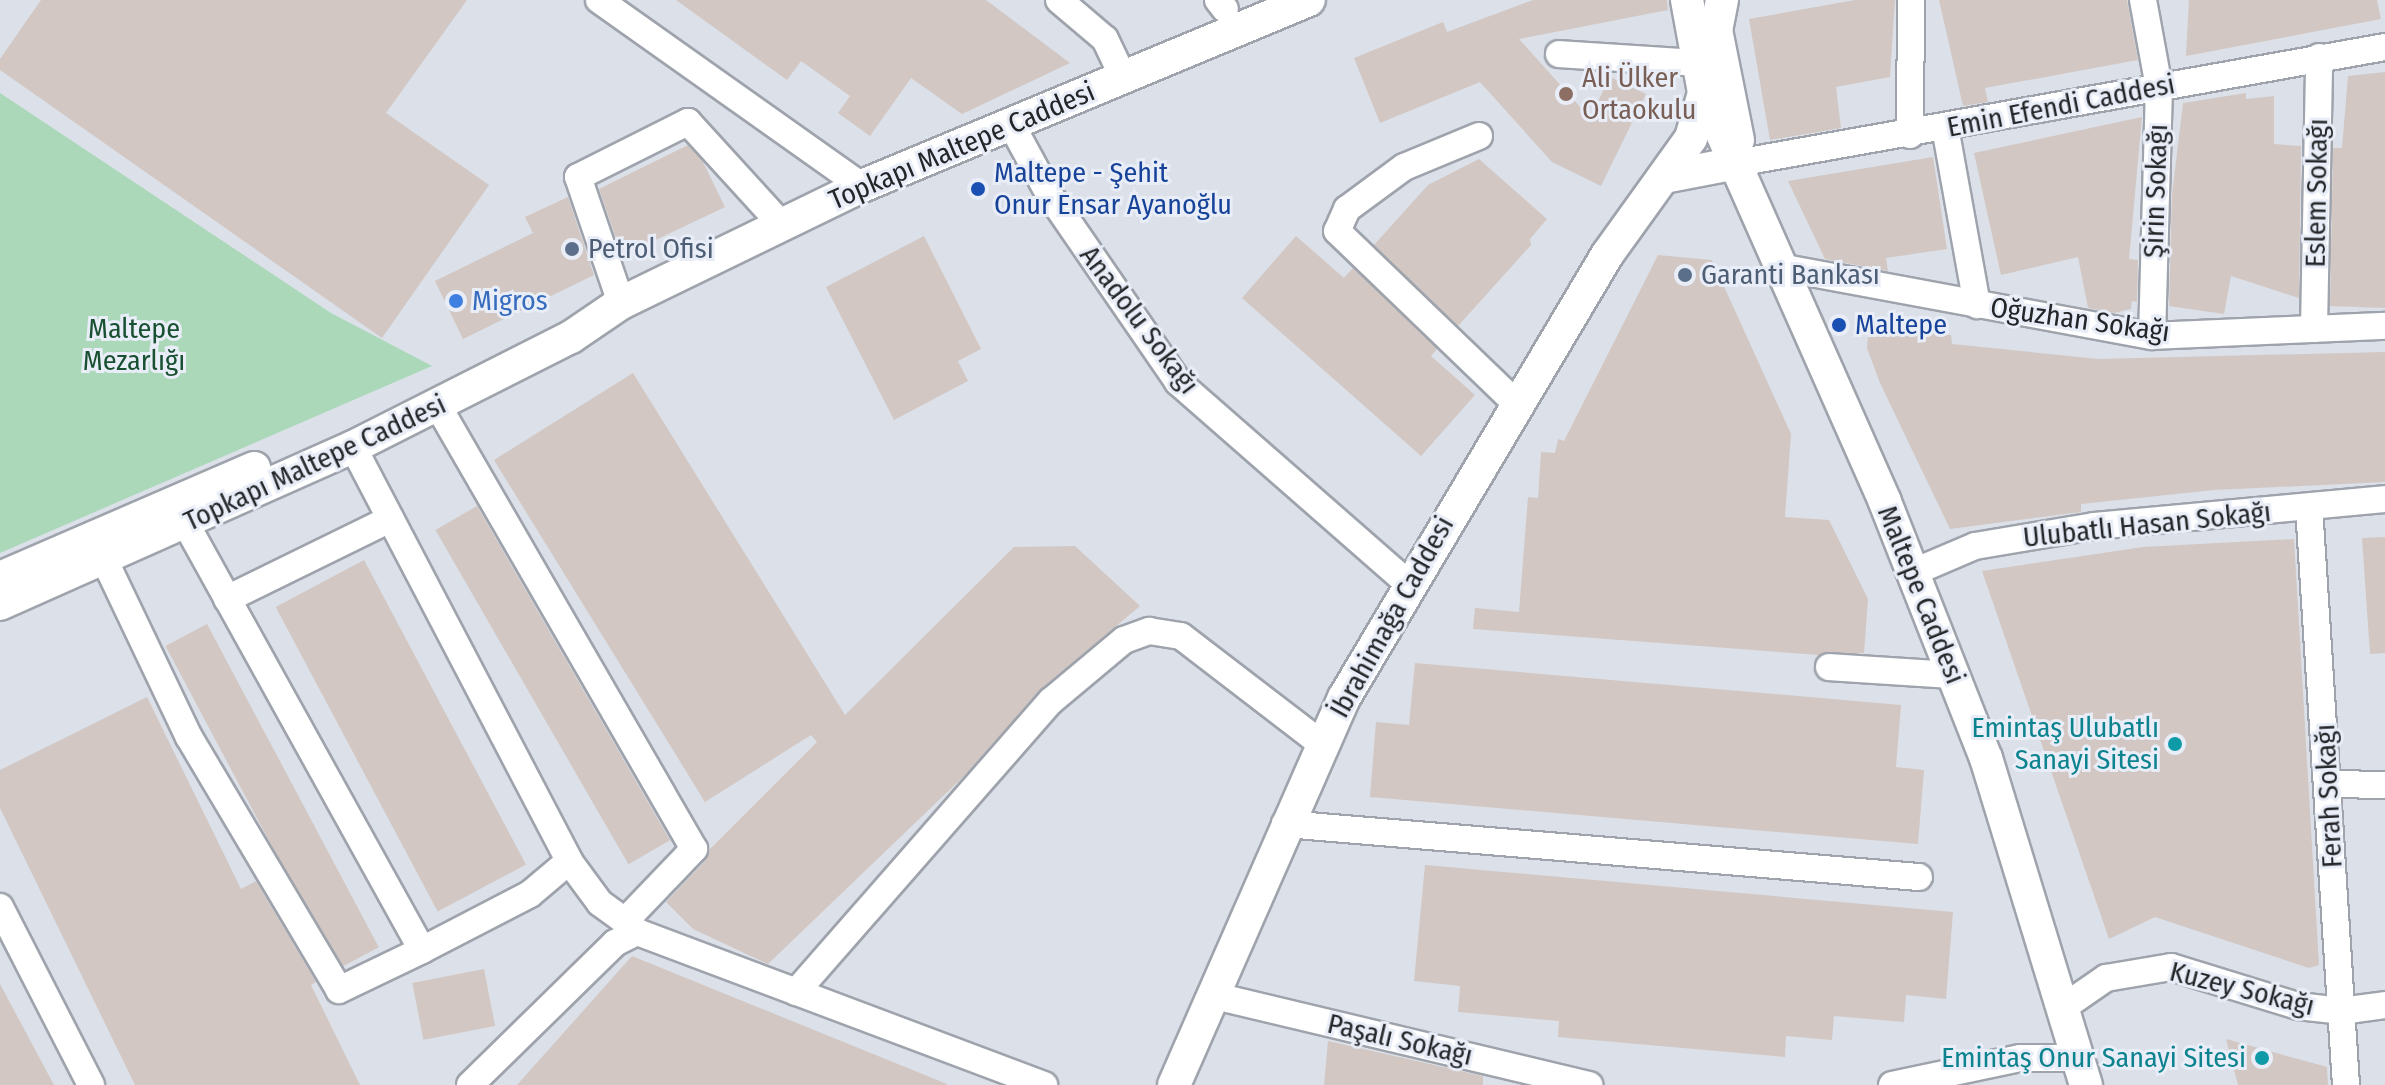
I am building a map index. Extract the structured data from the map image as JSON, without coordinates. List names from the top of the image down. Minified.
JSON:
{"streets":{"main road":["Topkapı Maltepe Caddesi","Maltepe Caddesi","İbrahimağa Caddesi"],"street":["Emin Efendi Caddesi","Şirin Sokağı","Eslem Sokağı","Anadolu Sokağı","Oğuzhan Sokağı","Ulubatlı Hasan Sokağı","Ferah Sokağı","Kuzey Sokağı","Paşalı Sokağı"]},"crossings":[["Emin Efendi Caddesi","Şirin Sokağı"],["Emin Efendi Caddesi","Eslem Sokağı"],["Emin Efendi Caddesi","Maltepe Caddesi"],["Topkapı Maltepe Caddesi","Anadolu Sokağı"],["Şirin Sokağı","Oğuzhan Sokağı"],["Eslem Sokağı","Oğuzhan Sokağı"],["Anadolu Sokağı","İbrahimağa Caddesi"],["Oğuzhan Sokağı","Maltepe Caddesi"],["Ulubatlı Hasan Sokağı","Maltepe Caddesi"],["Ulubatlı Hasan Sokağı","Ferah Sokağı"],["Maltepe Caddesi","İbrahimağa Caddesi"],["Maltepe Caddesi","Kuzey Sokağı"],["İbrahimağa Caddesi","Paşalı Sokağı"],["Ferah Sokağı","Kuzey Sokağı"]],"parks":["Maltepe Mezarlığı"],"places":["Ali Ülker Ortaokulu","Maltepe - Şehit Onur Ensar Ayanoğlu","Petrol Ofisi","Garanti Bankası","Migros","Maltepe","Emintaş Ulubatlı Sanayi Sitesi","Emintaş Onur Sanayi Sitesi"]}
